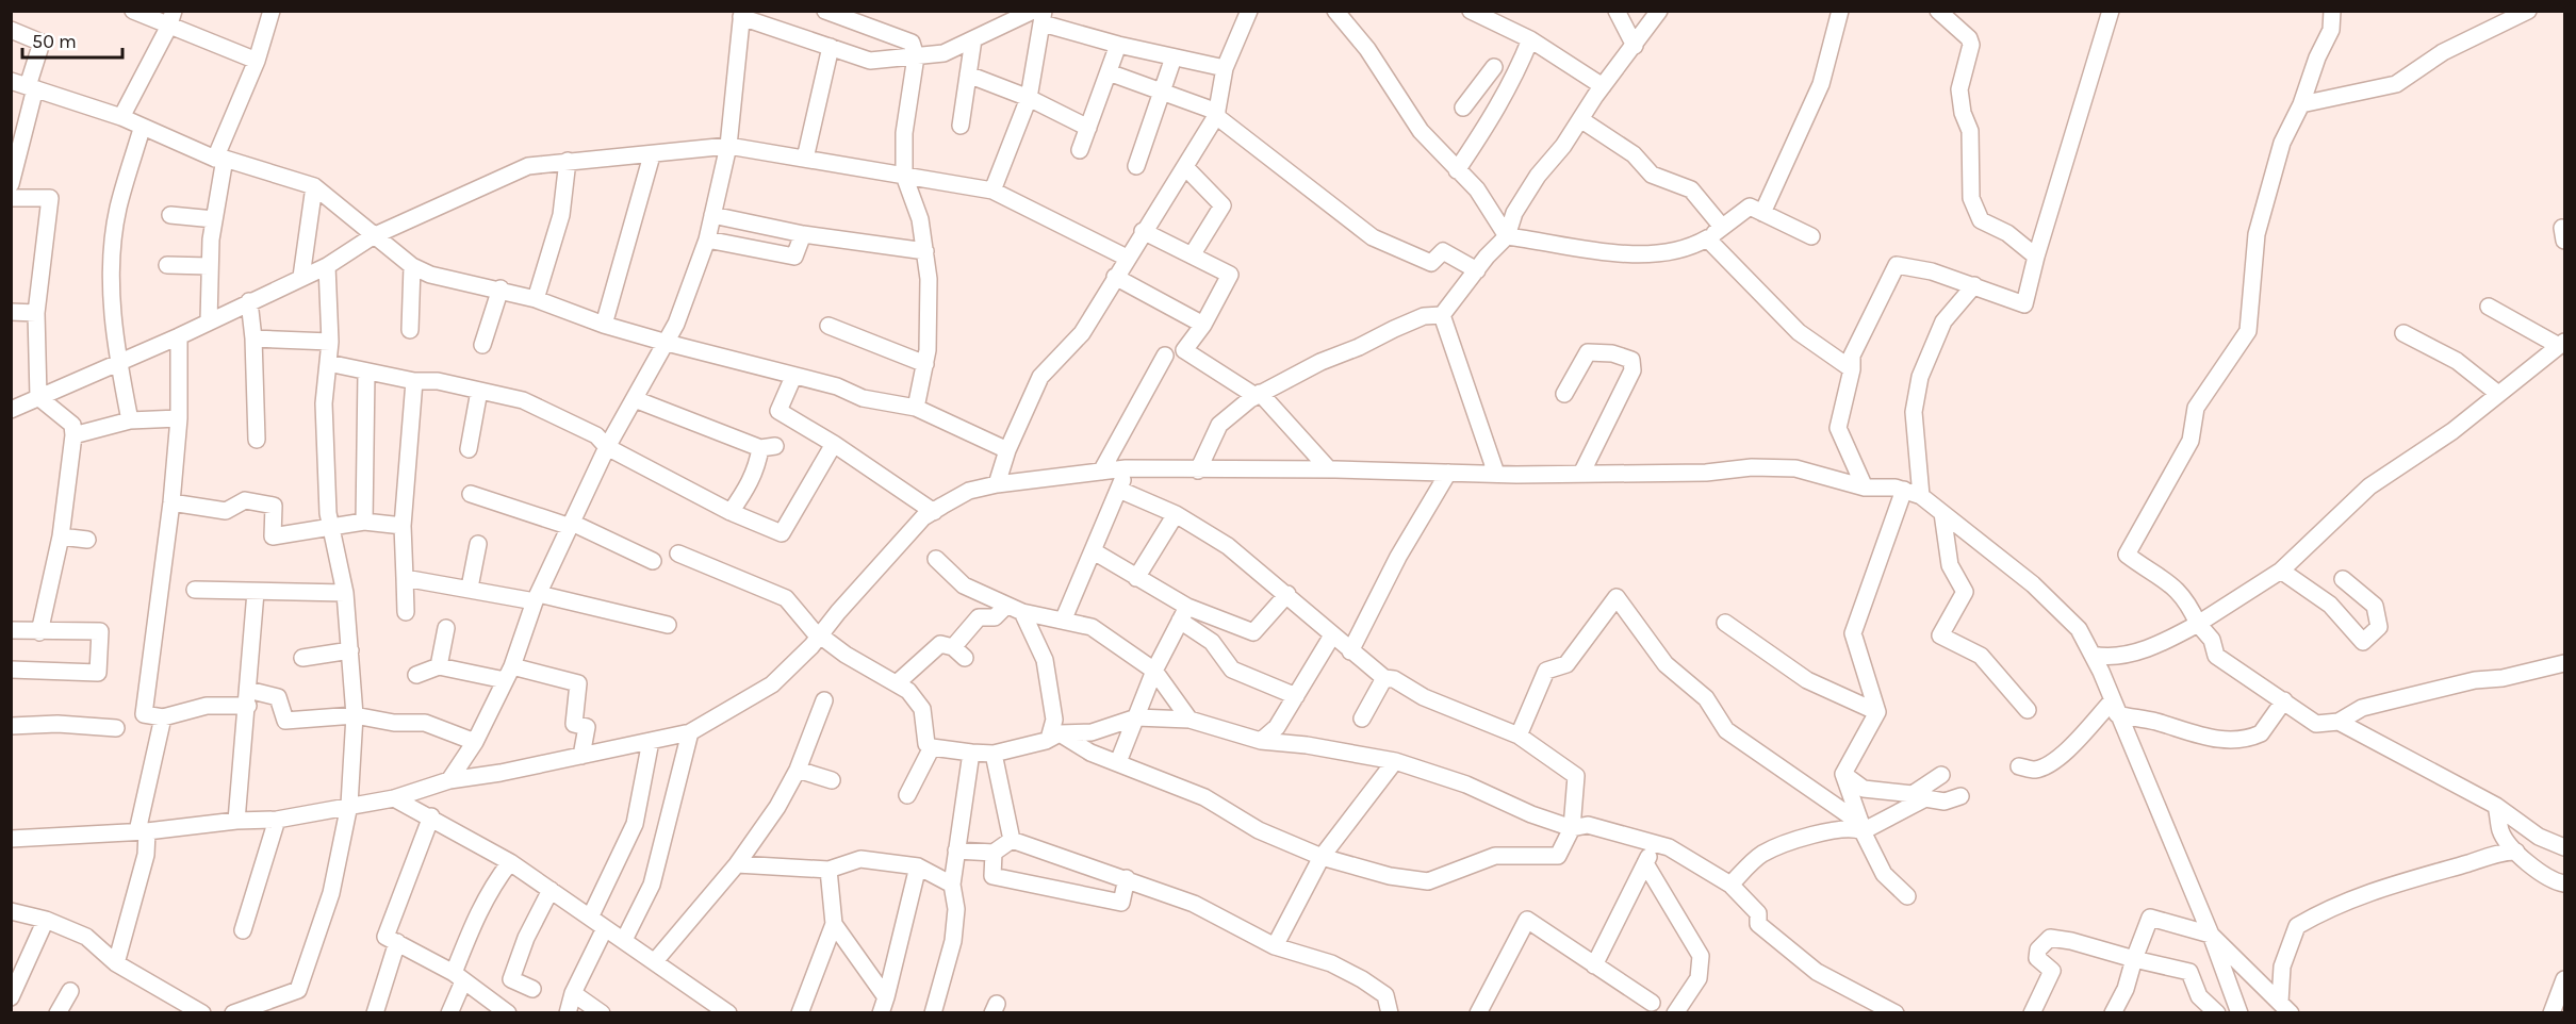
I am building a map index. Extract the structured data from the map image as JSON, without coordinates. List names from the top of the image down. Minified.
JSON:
{"scale_bar":"50 m"}
